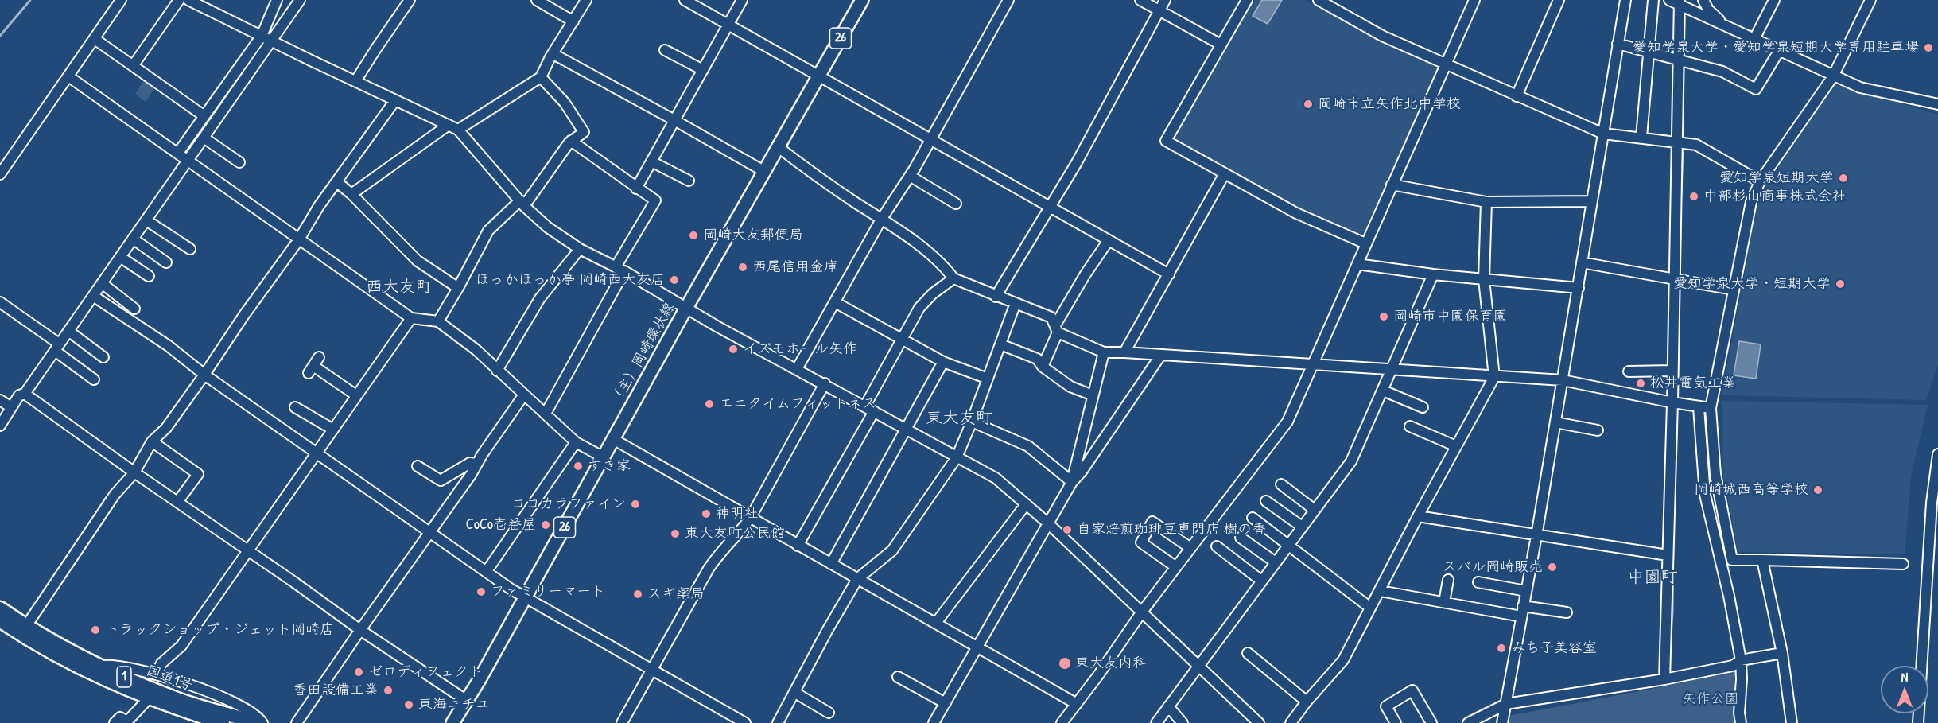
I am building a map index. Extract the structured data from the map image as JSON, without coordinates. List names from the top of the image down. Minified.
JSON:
{"streets":{"highway":["1","国道1号"],"main road":["26","（主）岡崎環状線"]},"districts":["西大友町","東大友町","中園町"],"parks":["矢作公園"],"places":["愛知学泉大学・愛知学泉短期大学専用駐車場","岡崎市立矢作北中学校","愛知学泉短期大学","中部杉山商事株式会社","岡崎大友郵便局","西尾信用金庫","ほっかほっか亭 岡崎西大友店","愛知学泉大学・短期大学","岡崎市中園保育園","イズモホール矢作","松井電気工業","エニタイムフィットネス","すき家","岡崎城西高等学校","ココカラファイン","神明社","CoCo壱番屋","自家焙煎珈琲豆専門店 樹の香","東大友町公民館","スバル岡崎販売","ファミリーマート","スギ薬局","トラックショップ・ジェット岡崎店","みち子美容室","東大友内科","ゼロディフェクト","香田設備工業","東海ニチユ"],"north":"top"}
